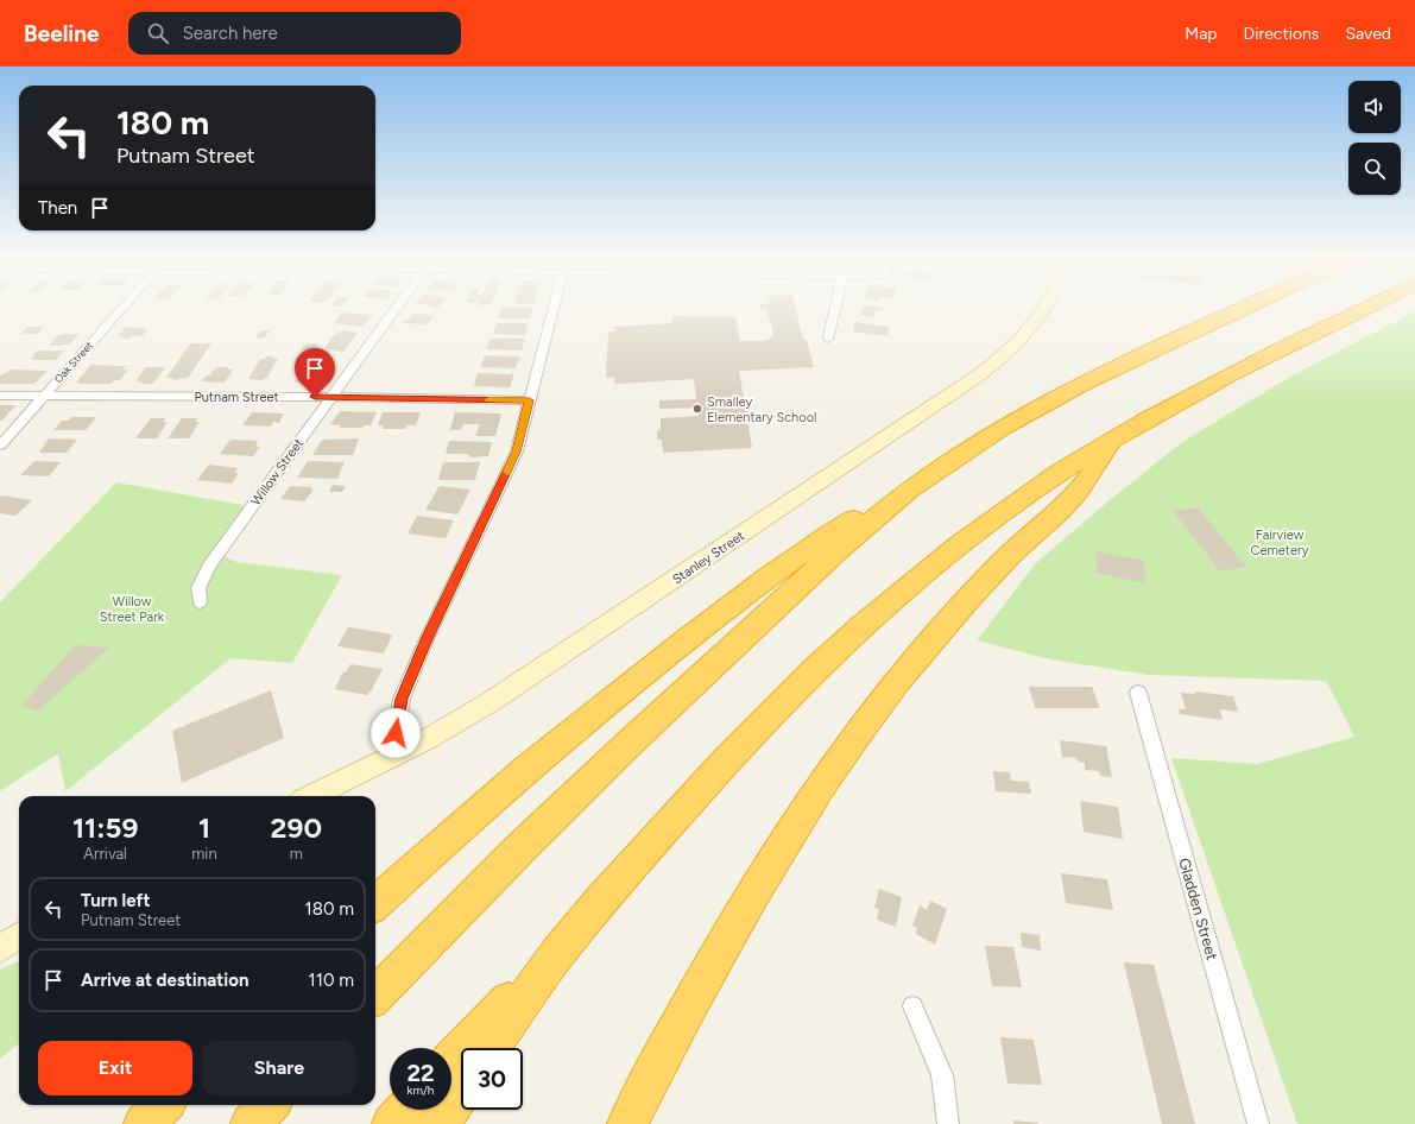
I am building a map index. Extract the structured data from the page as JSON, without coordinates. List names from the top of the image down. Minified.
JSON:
{"streets":{"main road":["Stanley Street"],"street":["Oak Street","Putnam Street","Willow Street","Gladden Street"]},"crossings":[["Oak Street","Putnam Street"],["Putnam Street","Willow Street"]],"parks":["Fairview Cemetery","Willow Street Park"],"places":["Smalley Elementary School"],"page":{"header":"Beeline","search":"Search here","nav":["Map","Directions","Saved"],"turn":["180 m","Putnam Street"],"then":"Then","eta":["11:59","Arrival","1","min","290","m"],"list":[{"name":"Turn left","note":"Putnam Street","value":"180 m"},{"name":"Arrive at destination","value":"110 m"}],"buttons":["Exit","Share"],"speed":"22 km/h","limit":"30"}}
